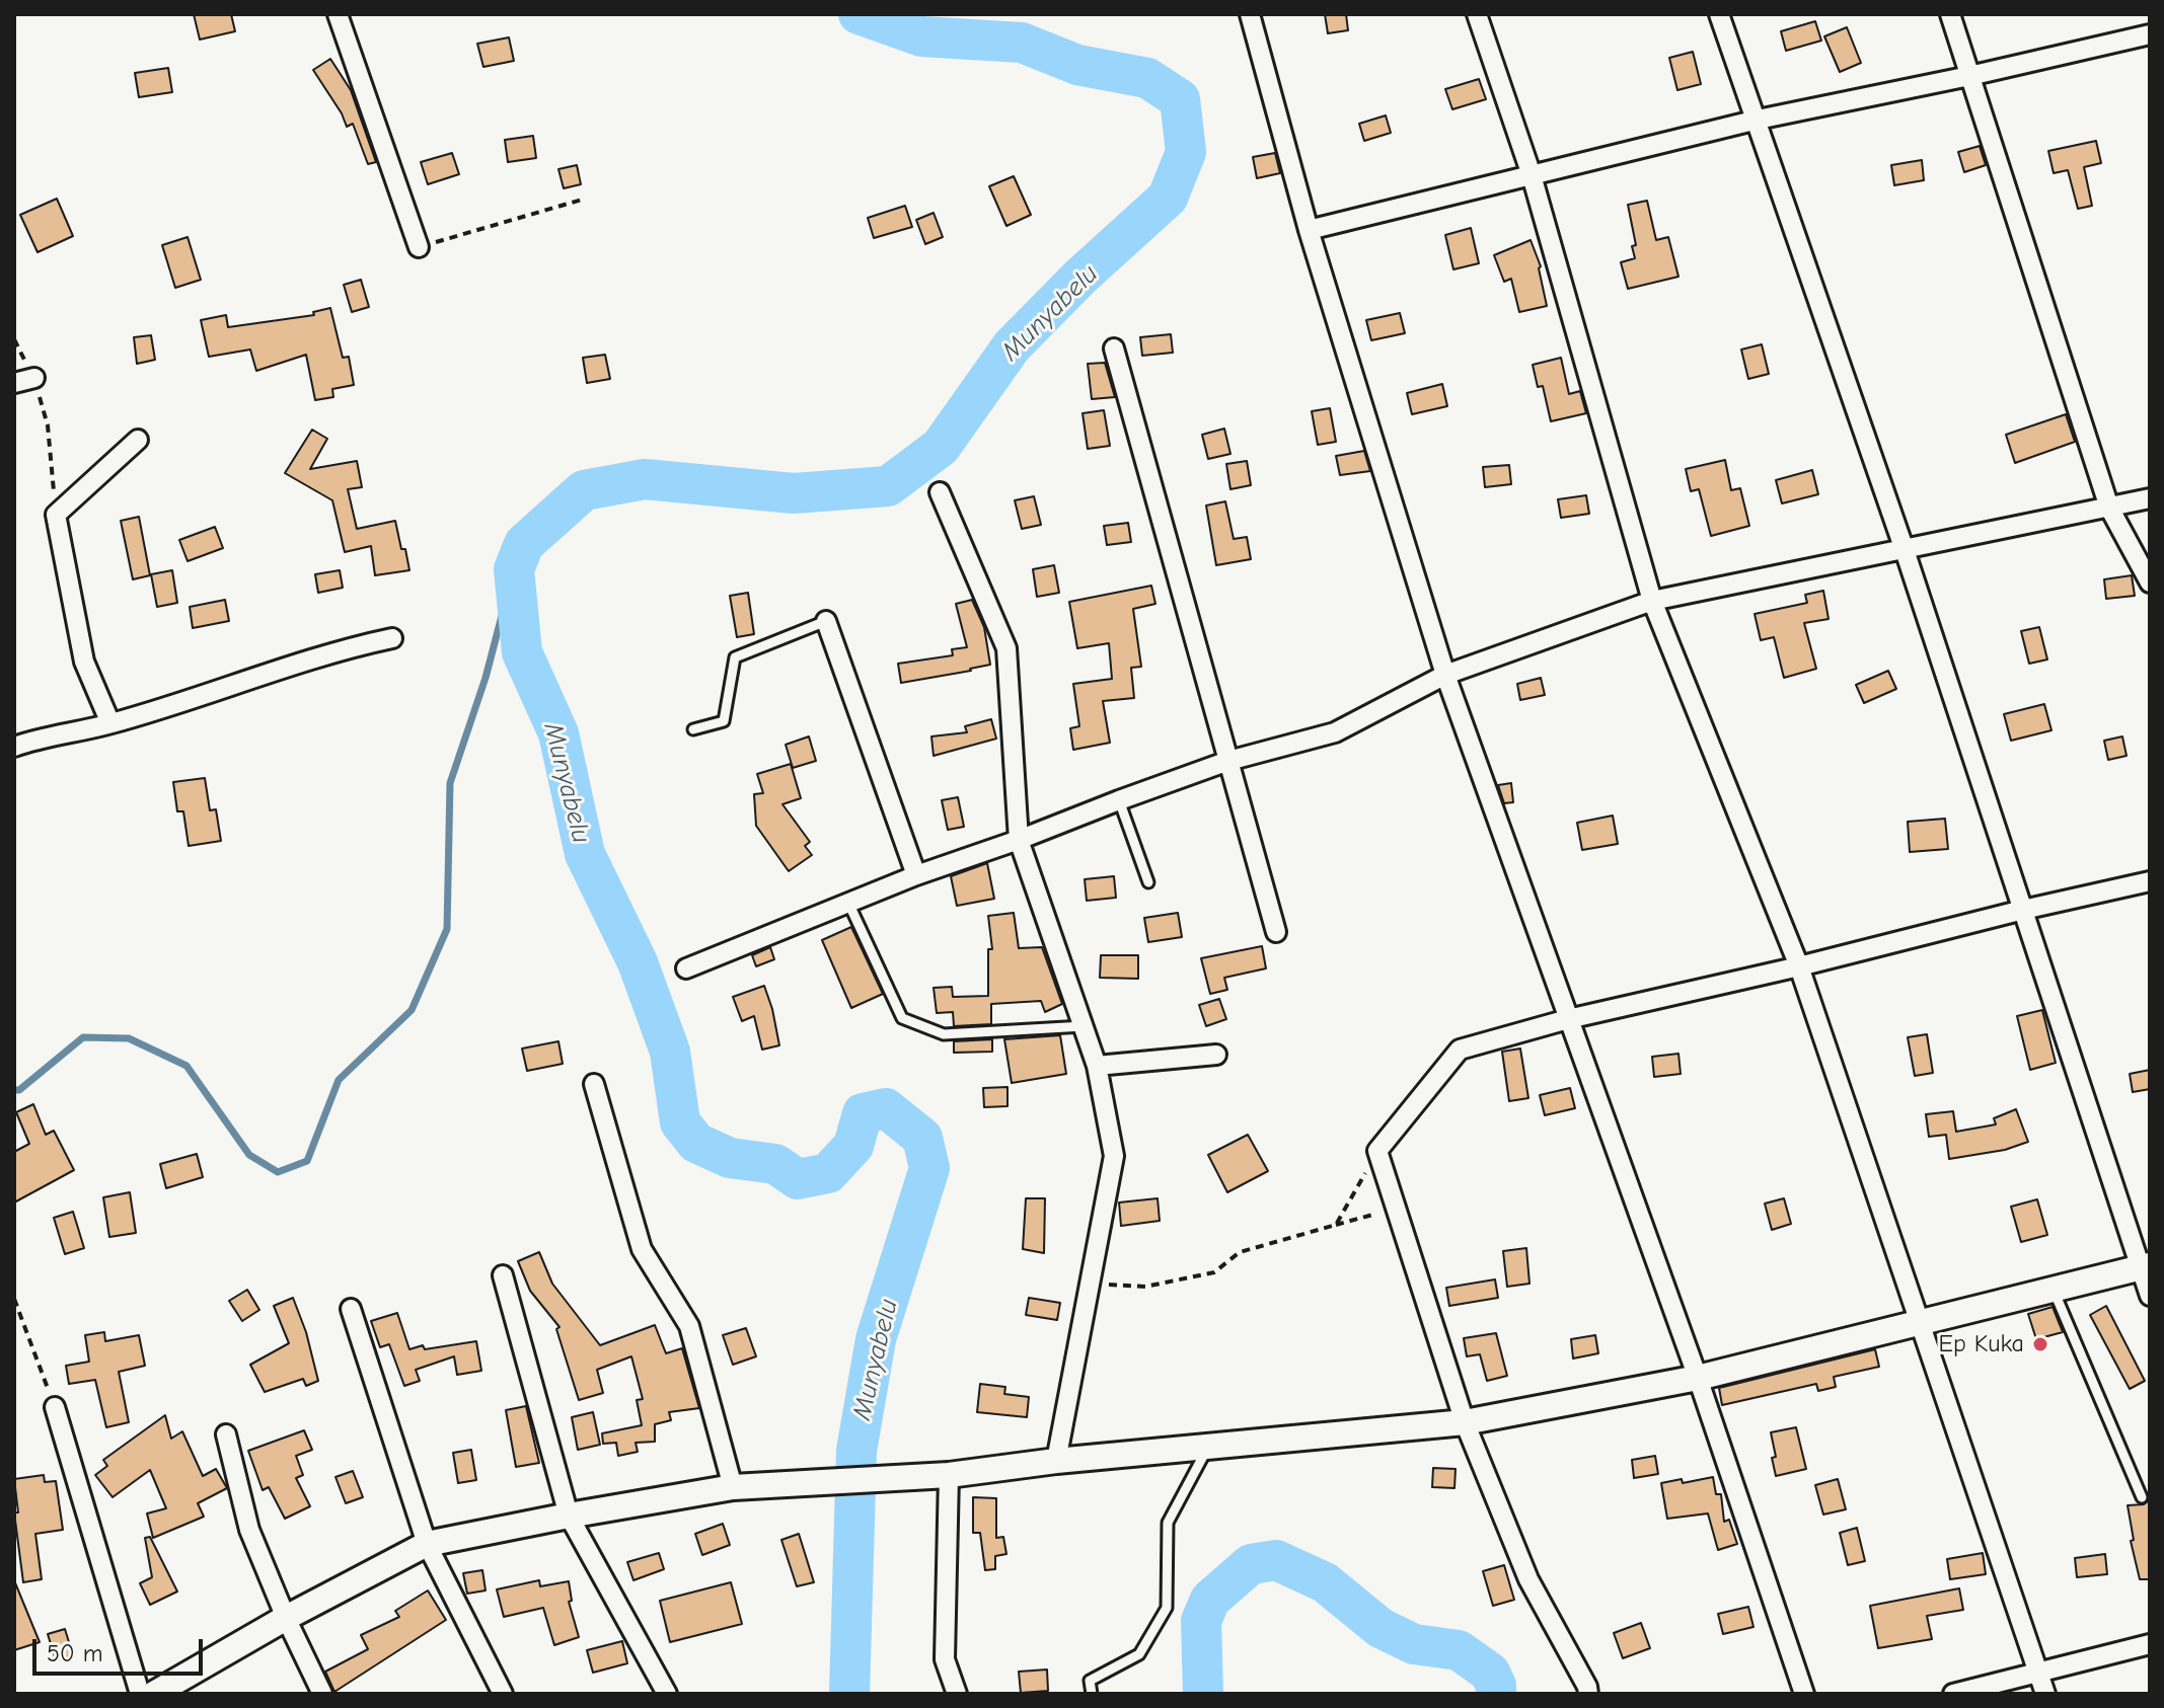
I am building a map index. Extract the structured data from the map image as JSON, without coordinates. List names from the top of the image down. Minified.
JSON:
{"water":["Munyabelu"],"places":["Ep Kuka"],"scale_bar":"50 m"}
